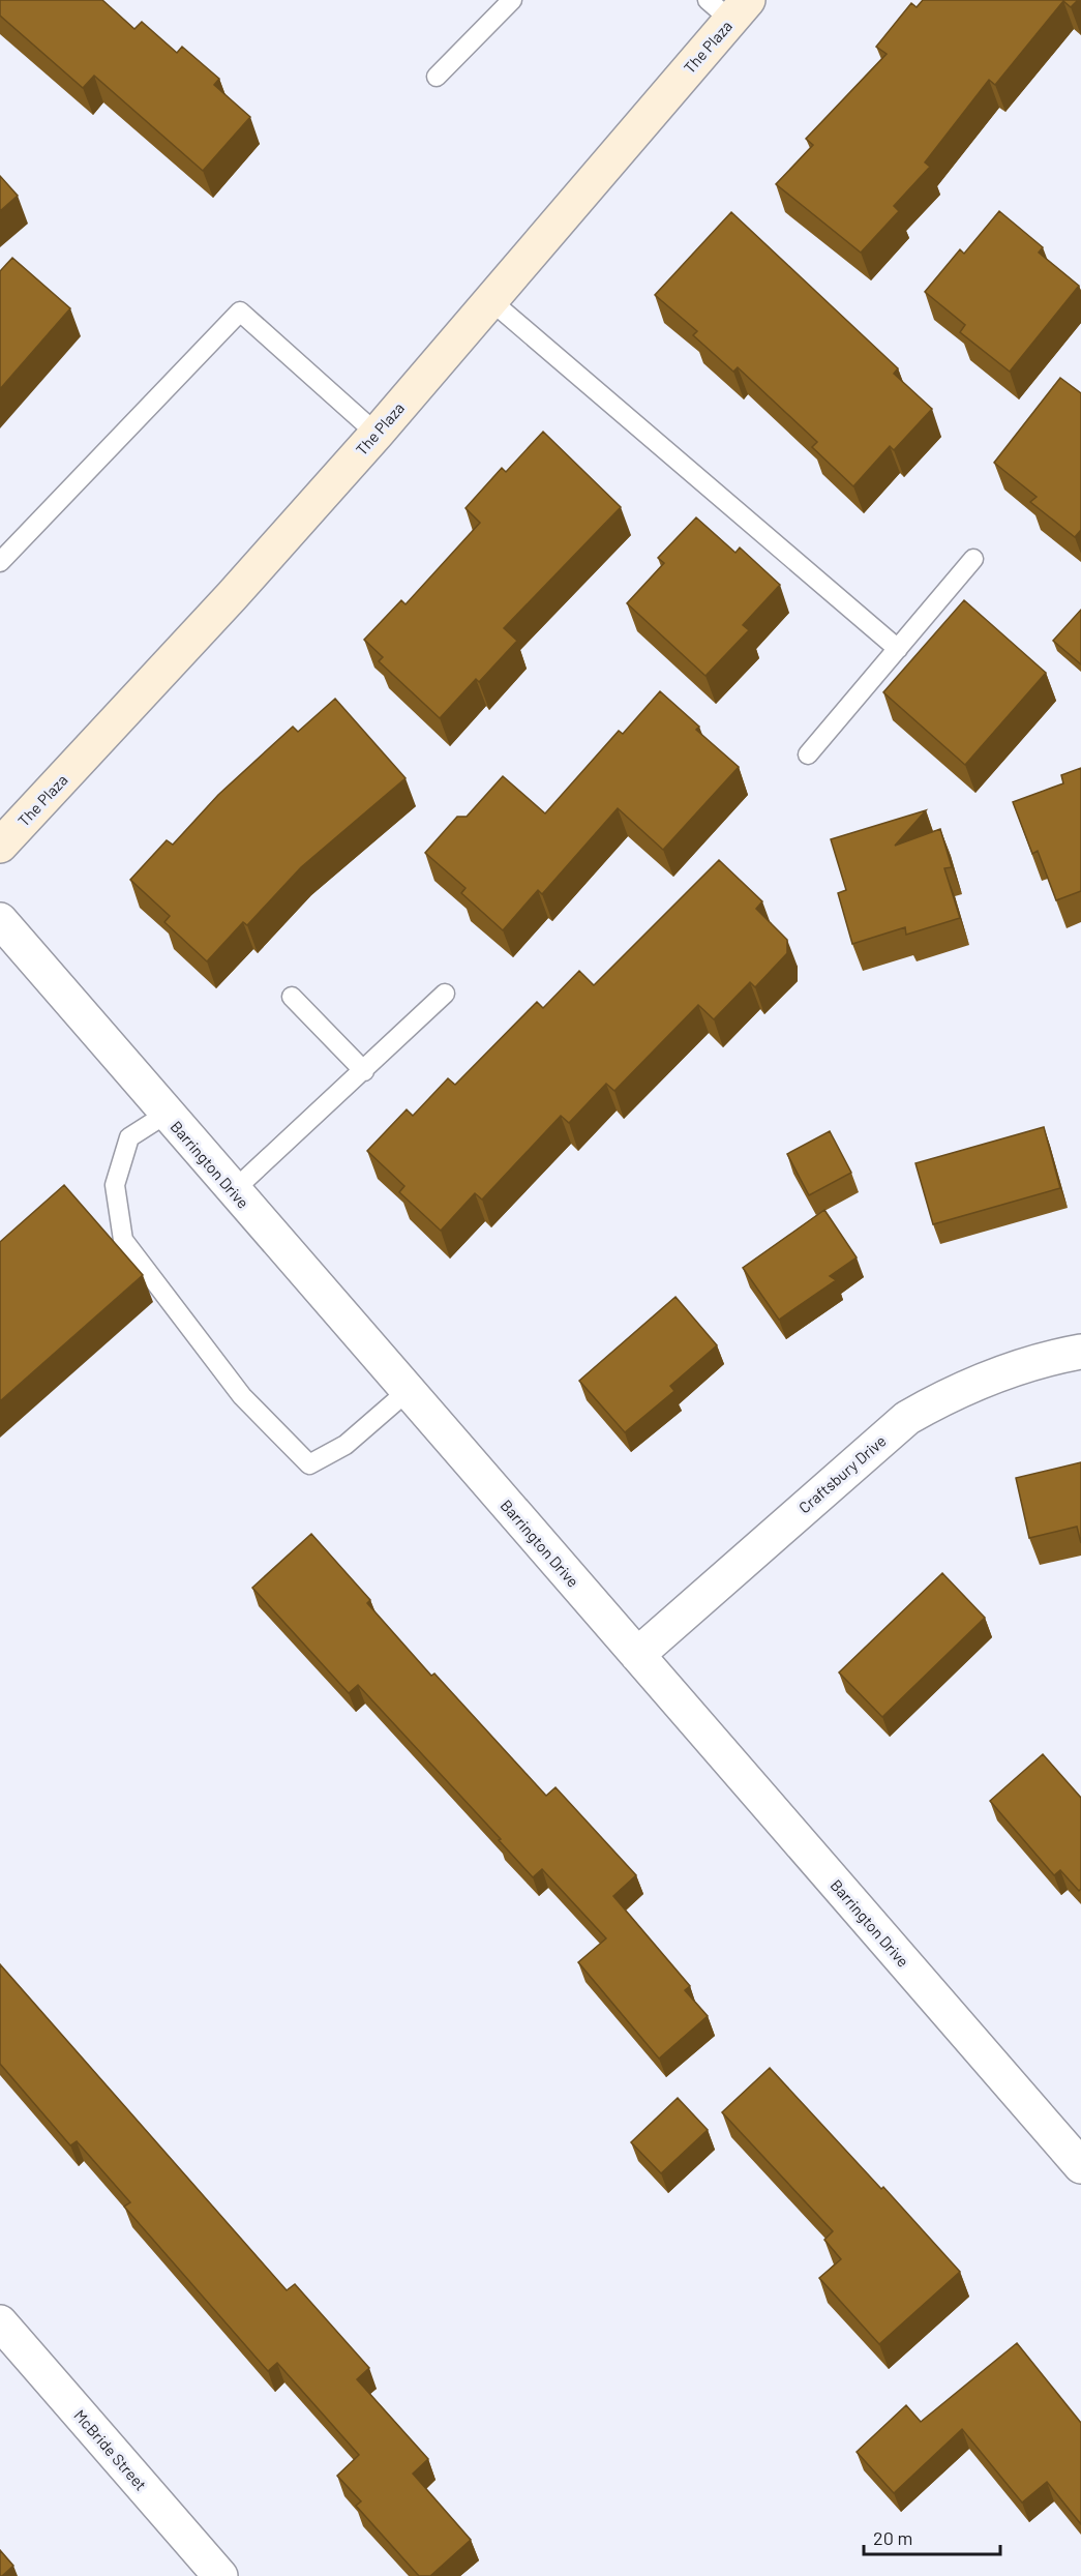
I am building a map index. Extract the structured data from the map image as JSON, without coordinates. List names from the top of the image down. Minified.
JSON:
{"streets":{"main road":["The Plaza"],"street":["Barrington Drive","Craftsbury Drive","McBride Street"]},"crossings":[["Barrington Drive","Craftsbury Drive"]],"scale_bar":"20 m"}
